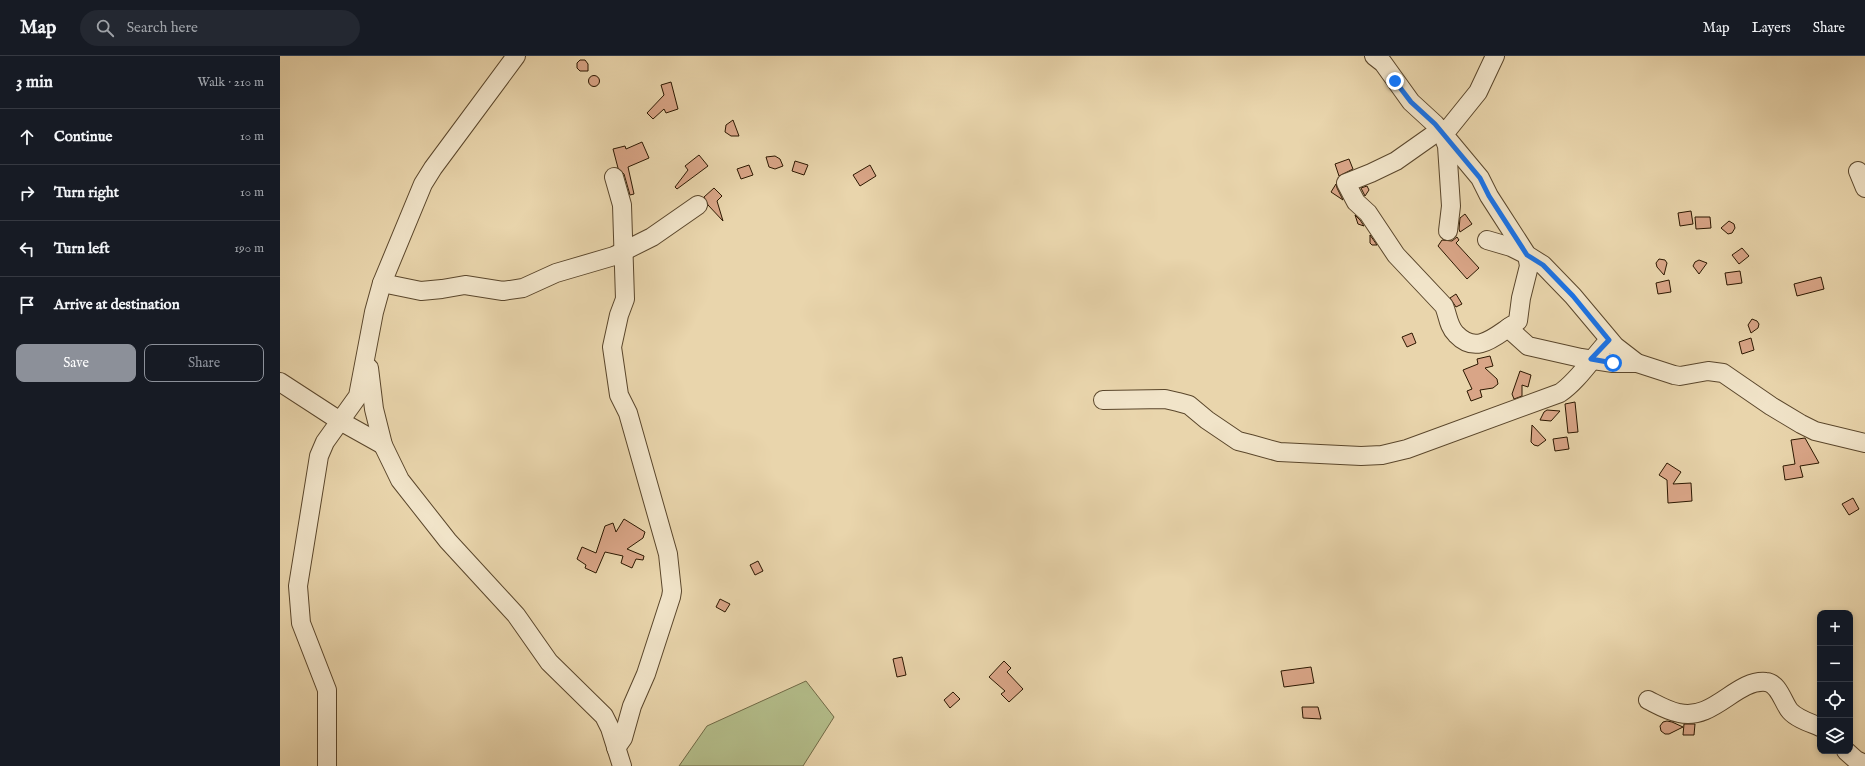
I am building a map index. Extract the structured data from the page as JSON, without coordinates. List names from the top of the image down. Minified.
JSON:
{"page":{"header":"Map","search":"Search here","nav":["Map","Layers","Share"],"heading":["3 min","Walk · 210 m"],"list":[["Continue","10 m"],["Turn right","10 m"],["Turn left","190 m"],"Arrive at destination"],"buttons":["Save","Share"],"map_buttons":["+","−"]}}
